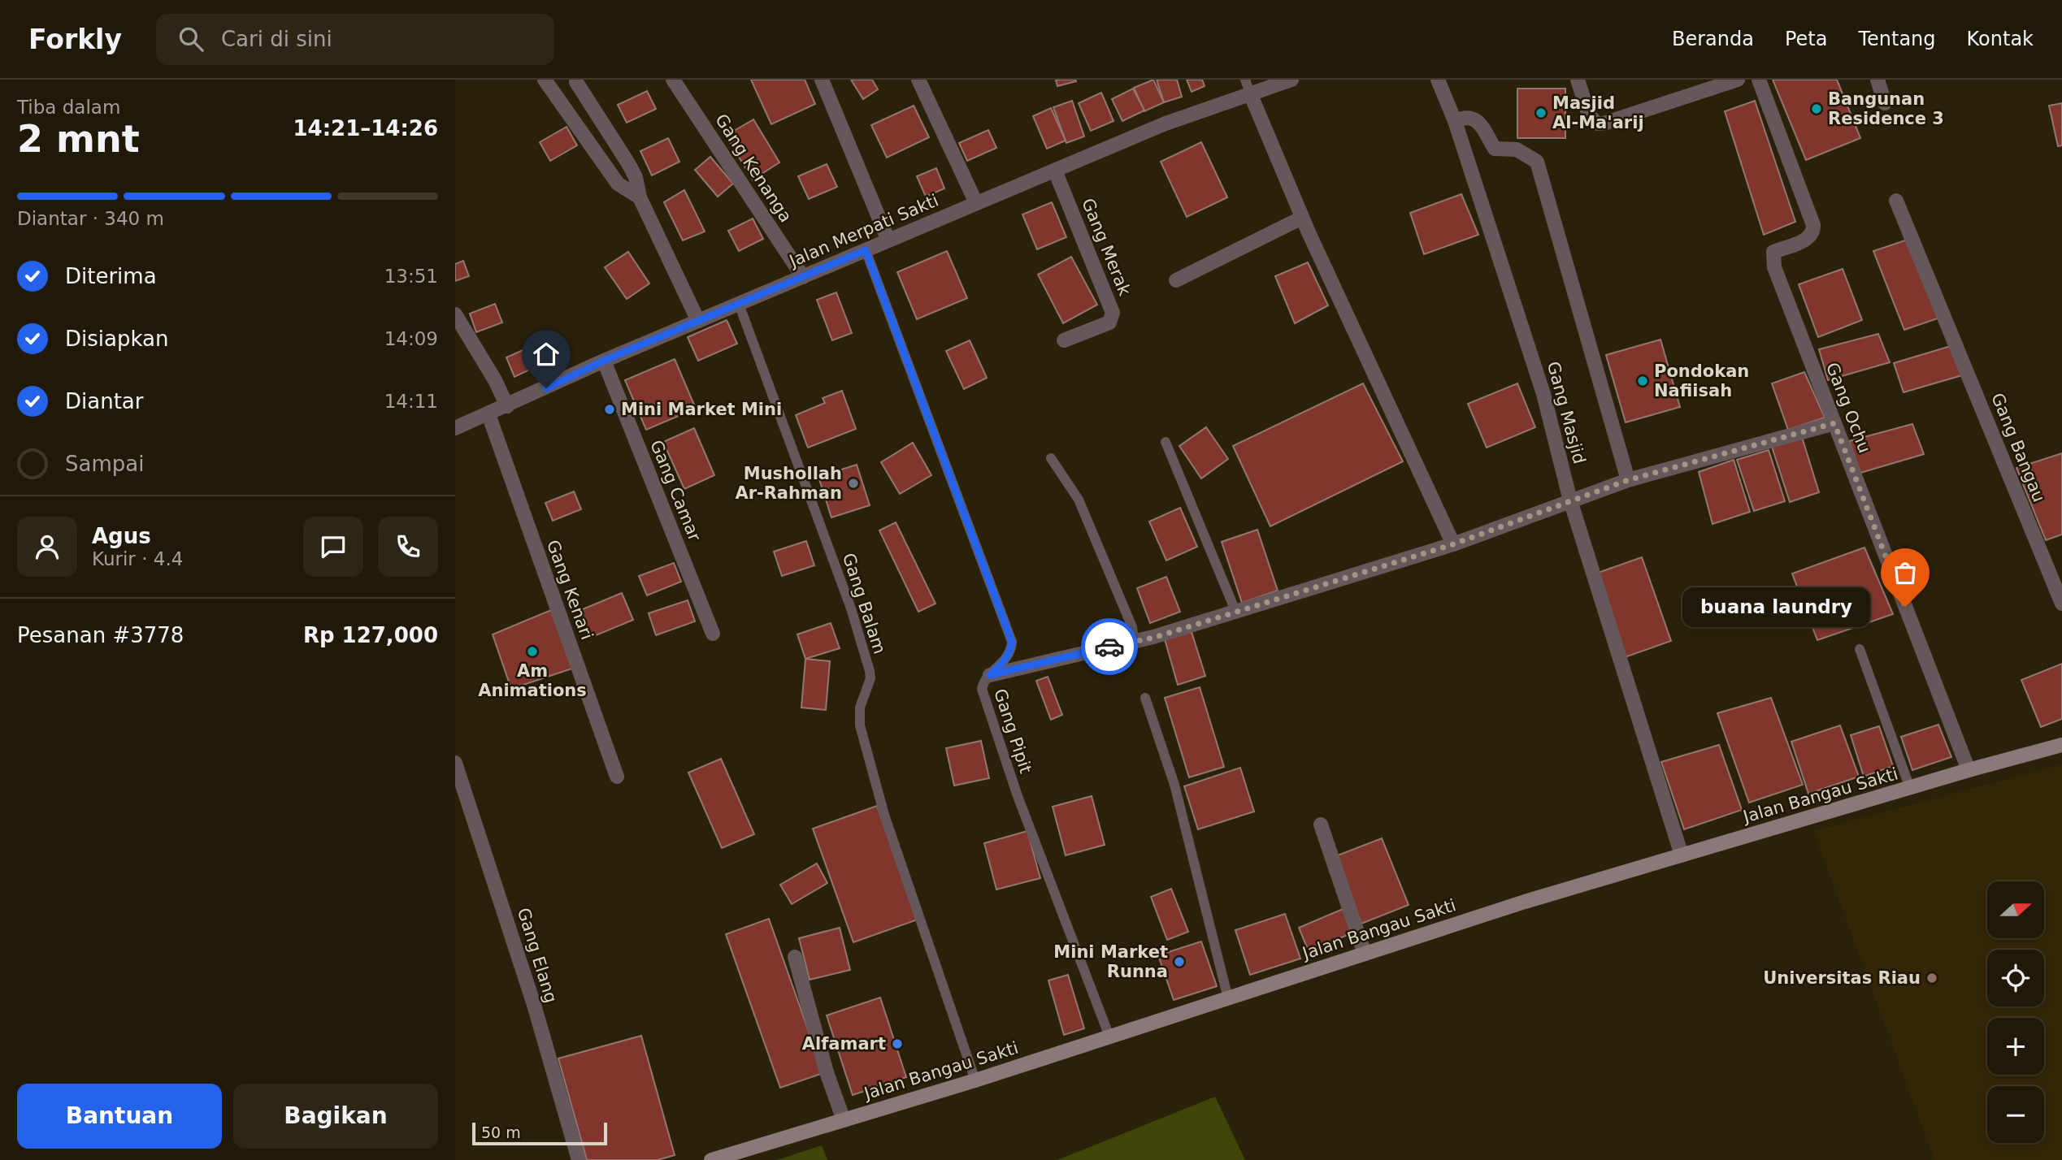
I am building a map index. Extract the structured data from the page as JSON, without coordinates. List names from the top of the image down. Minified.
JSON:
{"streets":{"street":["Gang Kenanga","Jalan Merpati Sakti","Gang Merak","Gang Ochu","Gang Masjid","Gang Bangau","Gang Camar","Gang Kenari","Jalan Bangau Sakti","Gang Elang"],"lane":["Gang Balam","Gang Pipit"]},"crossings":[["Gang Kenanga","Jalan Merpati Sakti"],["Jalan Merpati Sakti","Gang Merak"],["Jalan Merpati Sakti","Gang Camar"],["Jalan Merpati Sakti","Gang Kenari"],["Jalan Merpati Sakti","Gang Balam"],["Jalan Merpati Sakti","Gang Pipit"],["Gang Ochu","Jalan Bangau Sakti"],["Gang Masjid","Jalan Bangau Sakti"],["Gang Balam","Jalan Bangau Sakti"],["Gang Pipit","Jalan Bangau Sakti"]],"places":["Bangunan Residence 3","Masjid Al-Ma'arij","Pondokan Nafiisah","Mini Market Mini","Mushollah Ar-Rahman","buana laundry","Am Animations","Mini Market Runna","Universitas Riau","Alfamart"],"scale_bar":"50 m","north":"right","page":{"header":"Forkly","search":"Cari di sini","nav":["Beranda","Peta","Tentang","Kontak"],"heading":["2 mnt","Tiba dalam","14:21–14:26"],"panel":["Agus","Kurir · 4.4","Pesanan #3778","Rp 127,000"],"bar":"Diantar · 340 m","list":[["Diterima","13:51"],["Disiapkan","14:09"],["Diantar","14:11"],"Sampai"],"bubble":"buana laundry","map_buttons":["+","−"],"buttons":["Bantuan","Bagikan"],"scale":"50 m"}}
